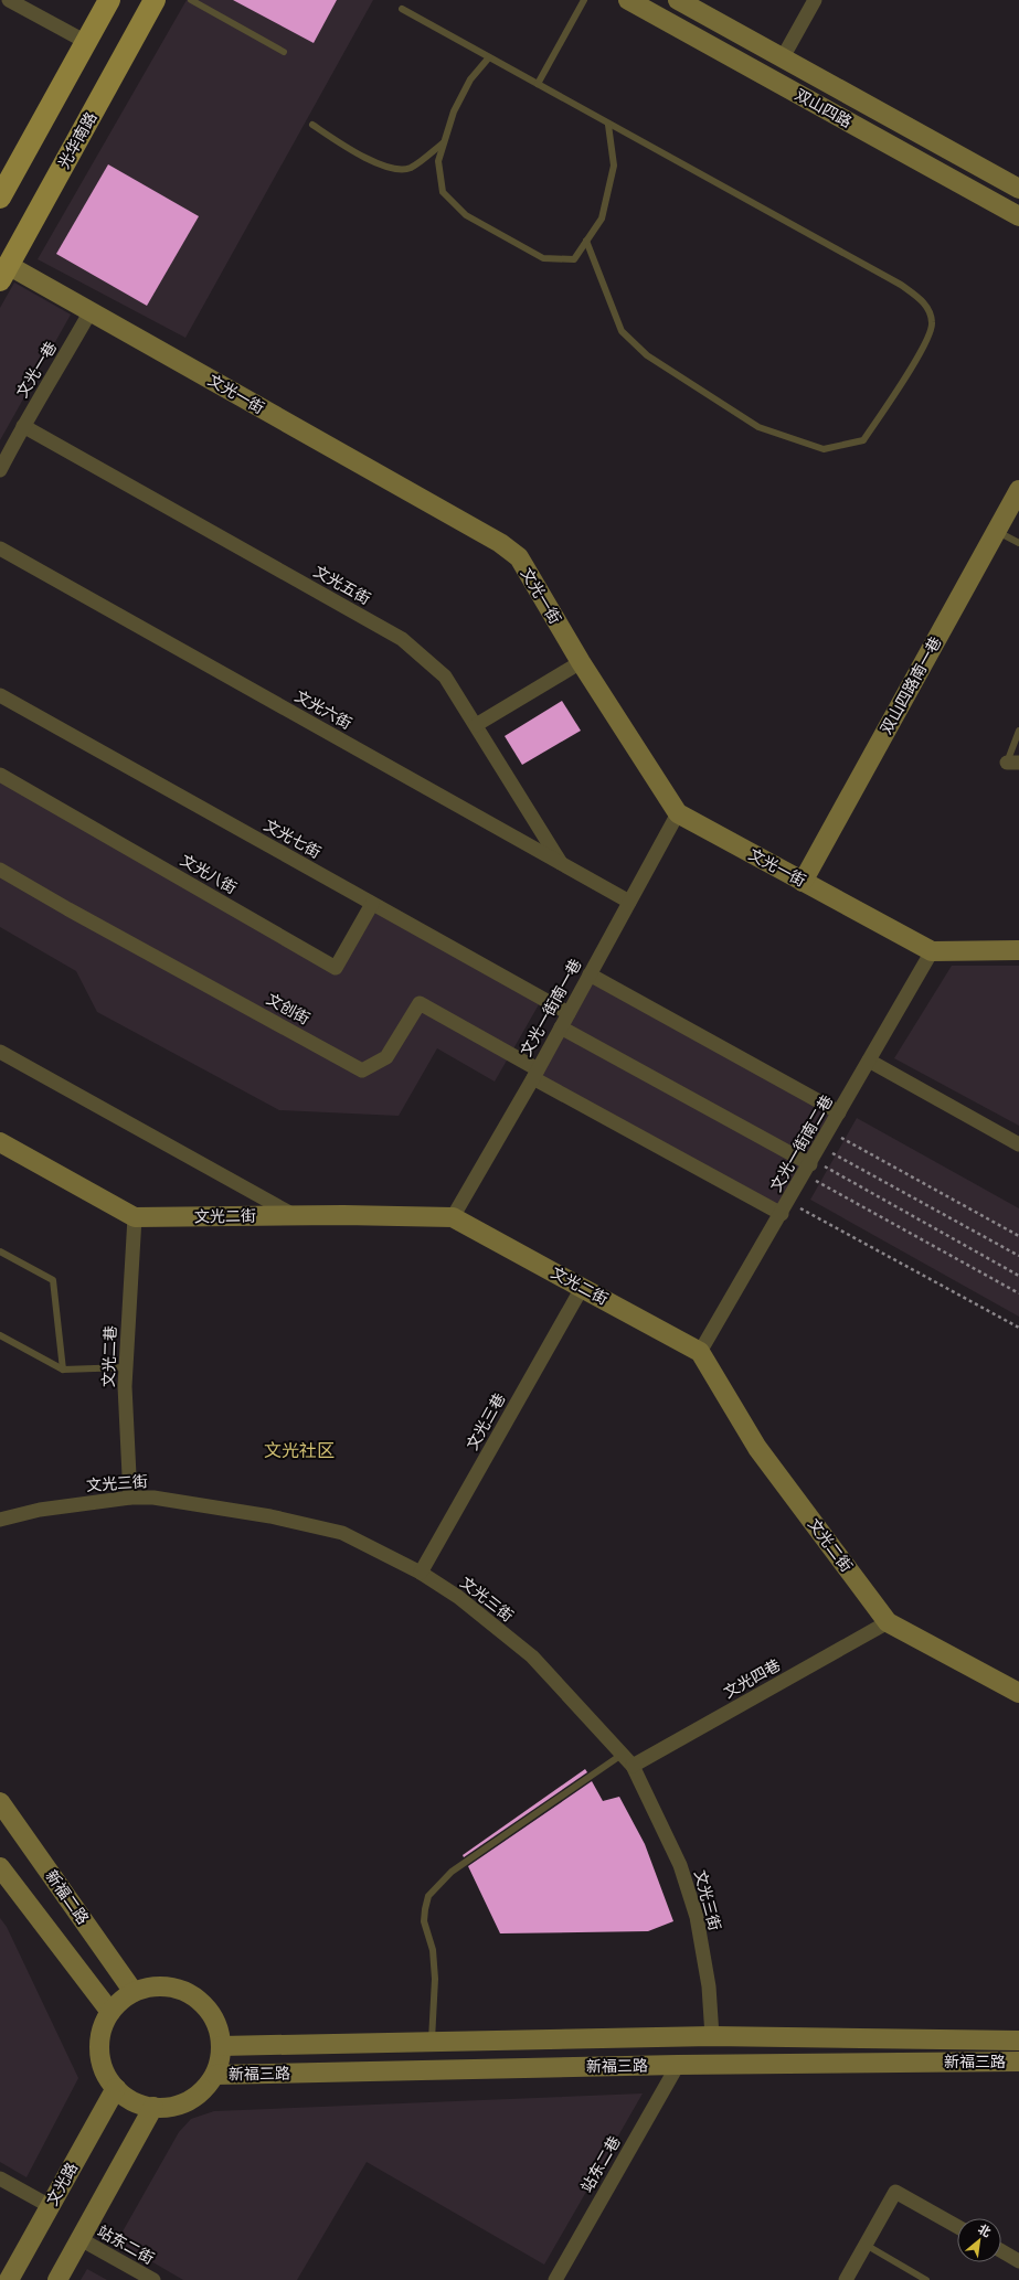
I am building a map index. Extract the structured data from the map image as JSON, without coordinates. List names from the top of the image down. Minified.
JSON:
{"streets":{"main road":["双山四路","光华南路","文光一街","双山四路南一巷","文光二街","新福二路","新福三路","文光路"],"street":["文光一巷","文光五街","文光六街","文光七街","文光八街","文光一街南一巷","文创街","文光一街南二巷","文光二巷","文光三巷","文光三街","文光四巷","站东二巷","站东二街"]},"crossings":[["光华南路","文光一街"],["文光一巷","文光一街"],["文光一巷","文光五街"],["文光一街","双山四路南一巷"],["文光一街","文光一街南一巷"],["文光一街","文光一街南二巷"],["文光五街","文光六街"],["文光六街","文光一街南一巷"],["文光七街","文光八街"],["文光七街","文光一街南一巷"],["文光一街南一巷","文创街"],["文光一街南一巷","文光二街"],["文光一街南二巷","文光二街"],["文光二街","文光二巷"],["文光二街","文光三巷"],["文光二街","文光四巷"],["文光二巷","文光三街"],["文光三巷","文光三街"],["文光三街","文光四巷"],["新福二路","新福三路"],["新福二路","文光路"],["新福三路","站东二巷"],["新福三路","文光路"]],"districts":["文光社区"],"north":"top right"}
